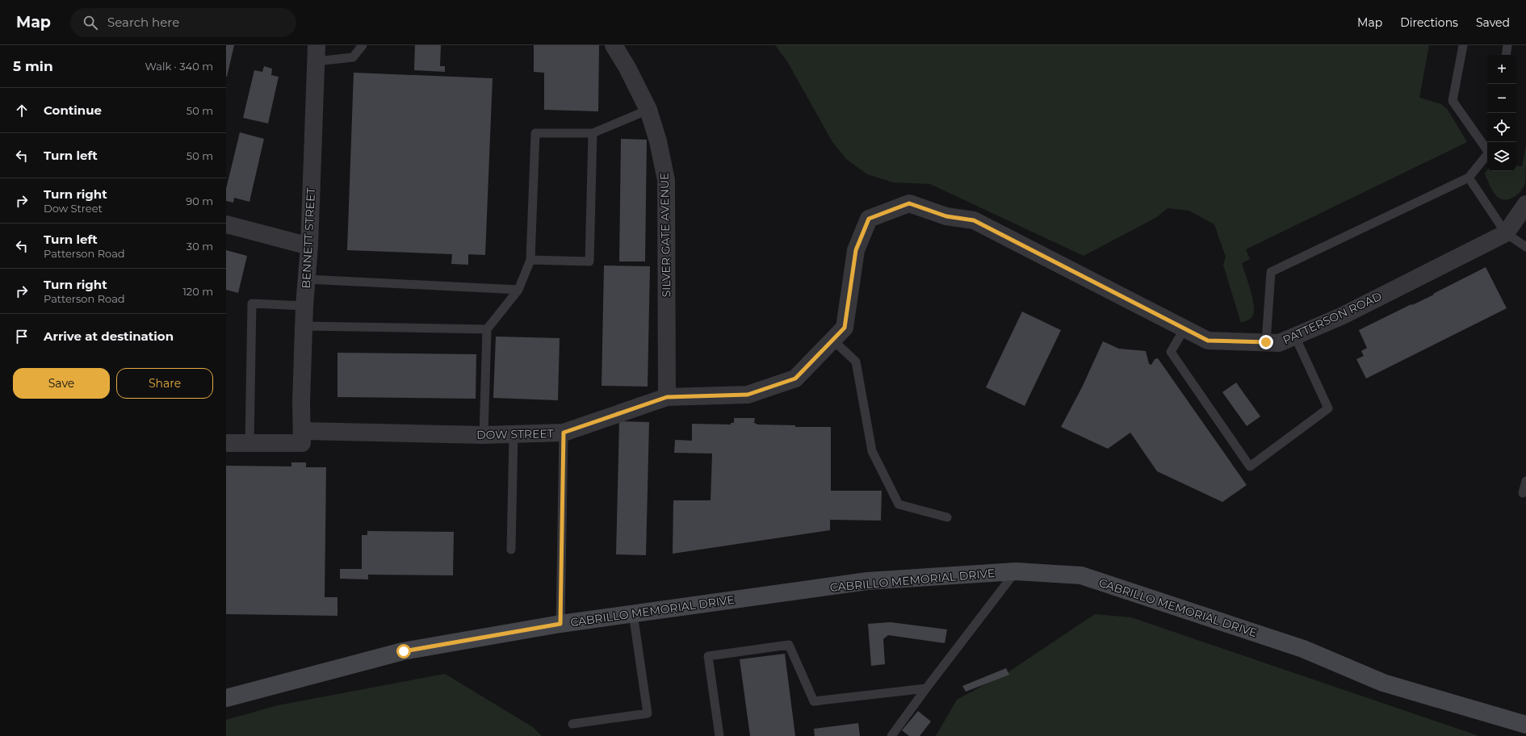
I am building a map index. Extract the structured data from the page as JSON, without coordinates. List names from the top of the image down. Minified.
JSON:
{"streets":{"main road":["CABRILLO MEMORIAL DRIVE"],"street":["SILVER GATE AVENUE","BENNETT STREET","PATTERSON ROAD","DOW STREET"]},"crossings":[["SILVER GATE AVENUE","DOW STREET"],["BENNETT STREET","DOW STREET"],["PATTERSON ROAD","DOW STREET"]],"page":{"header":"Map","search":"Search here","nav":["Map","Directions","Saved"],"heading":["5 min","Walk · 340 m"],"map_buttons":["+","−"],"list":[["Continue","50 m"],["Turn left","50 m"],["Turn right","Dow Street","90 m"],["Turn left","Patterson Road","30 m"],["Turn right","Patterson Road","120 m"],"Arrive at destination"],"buttons":["Save","Share"]}}
